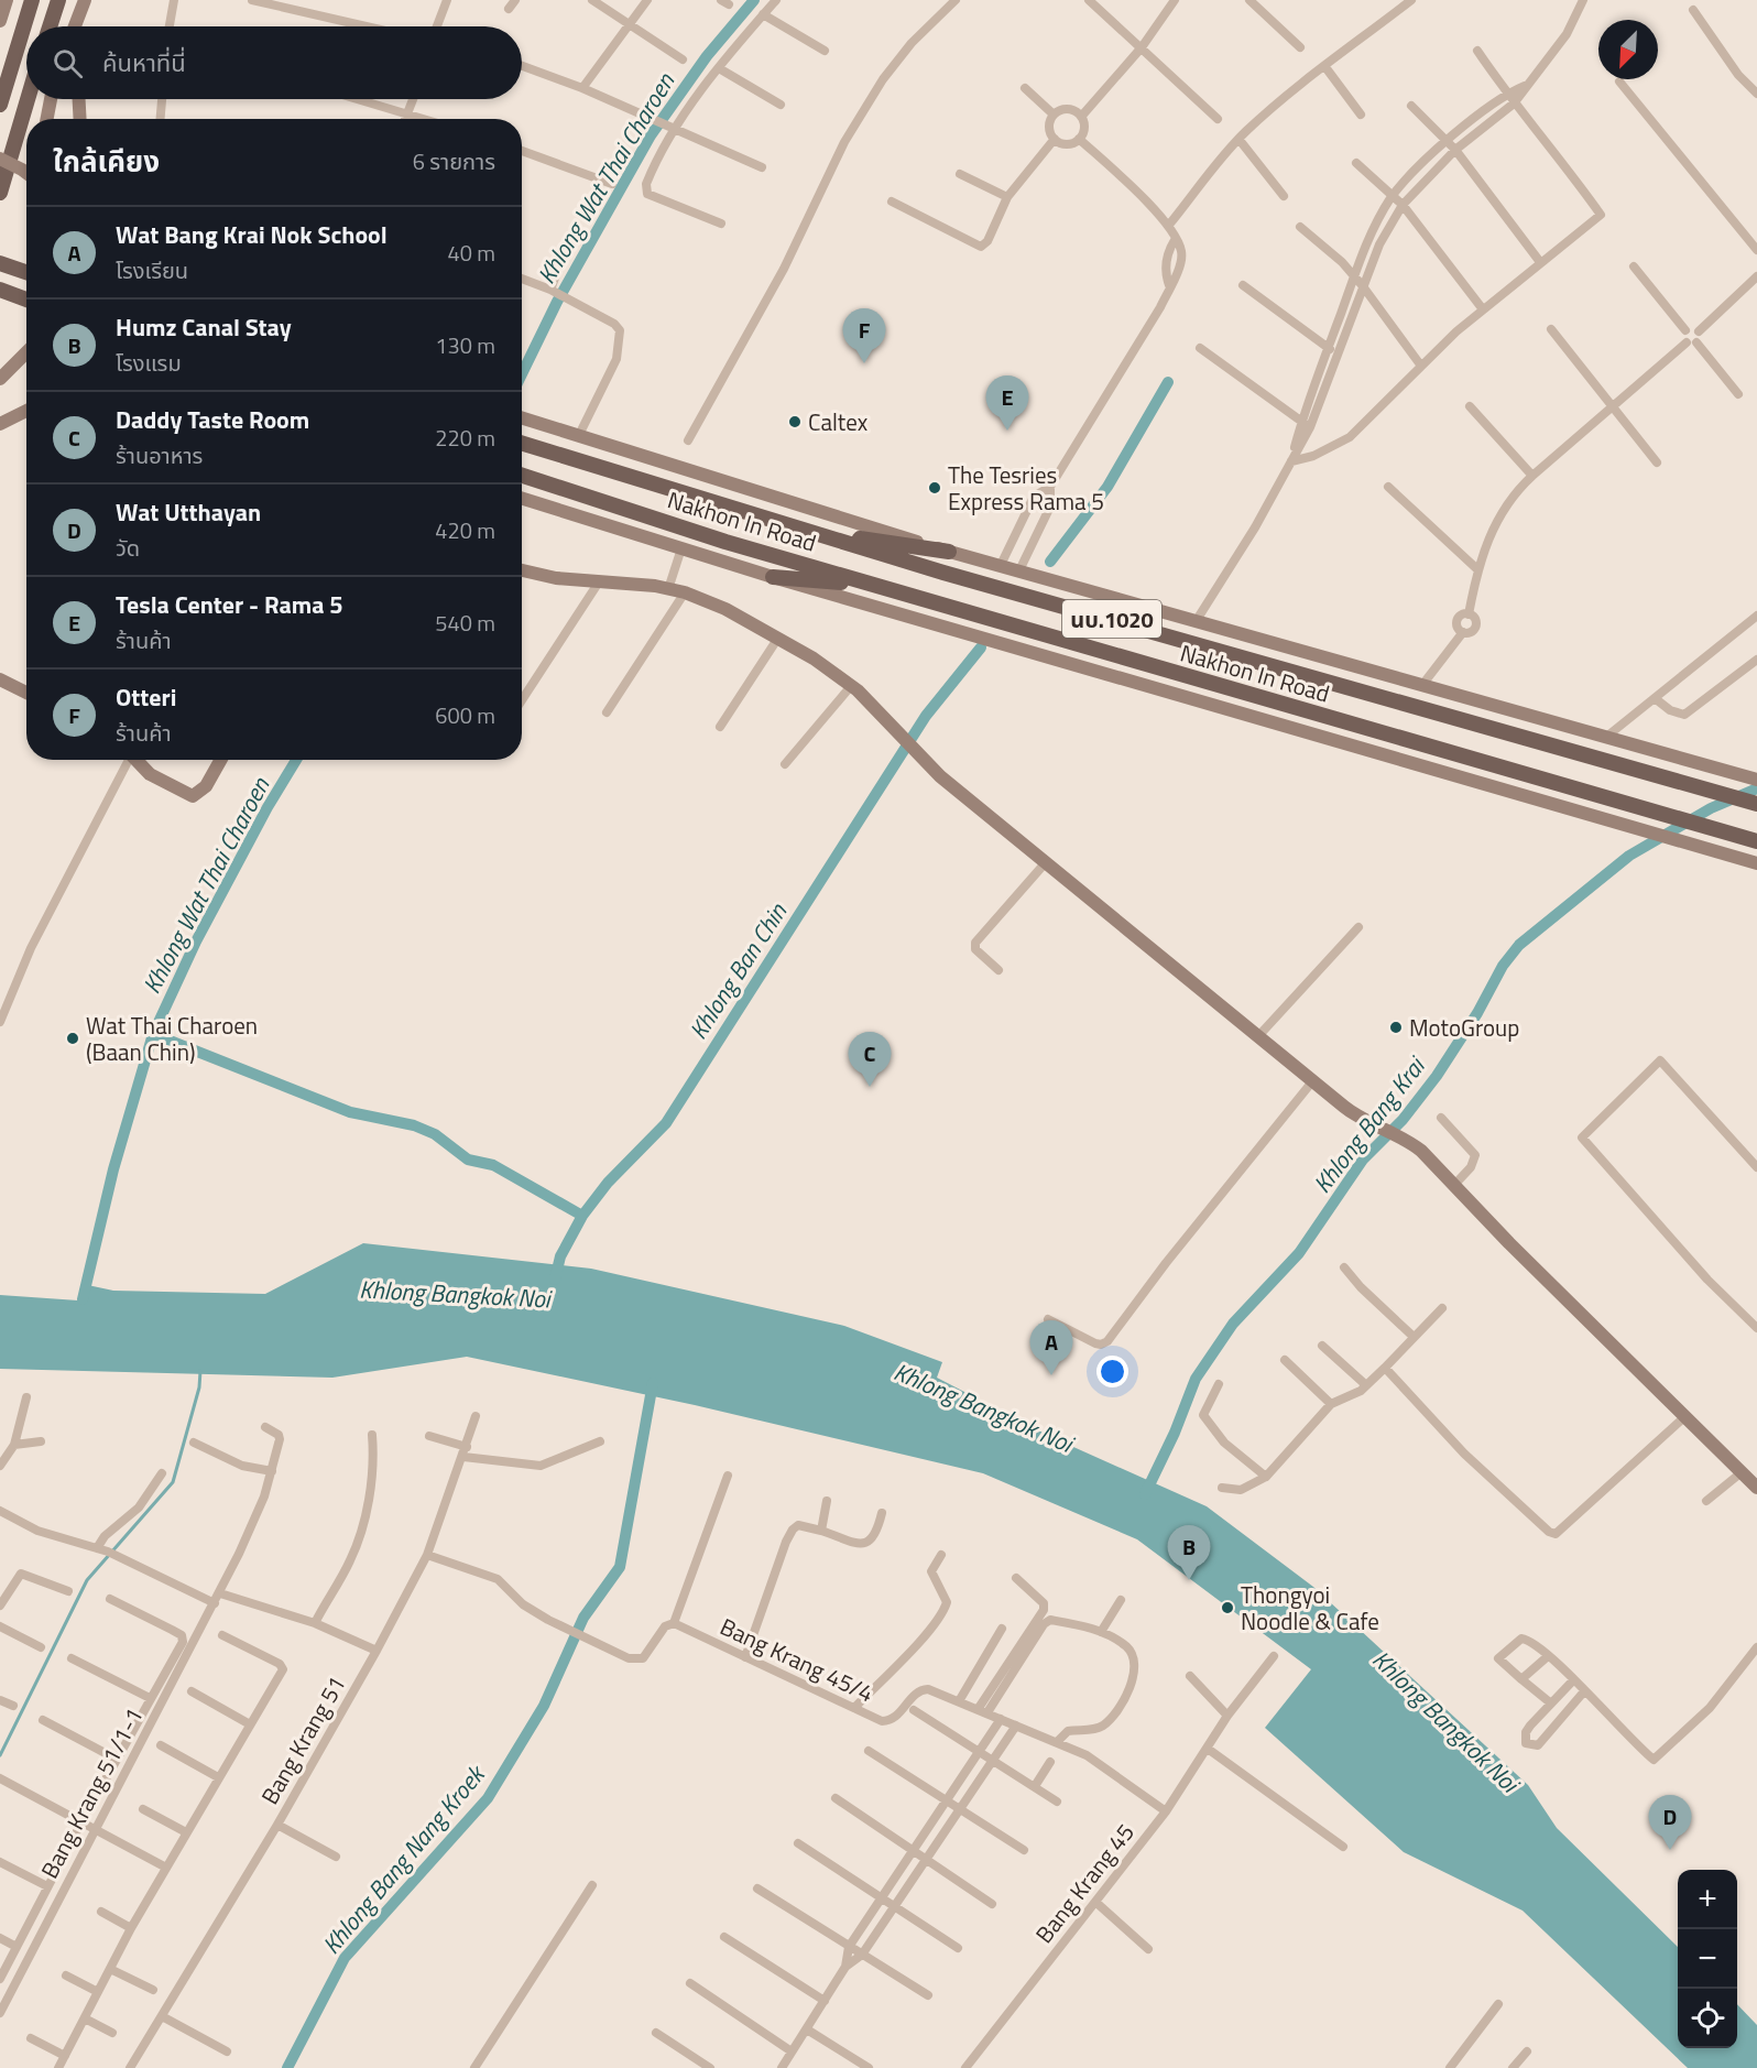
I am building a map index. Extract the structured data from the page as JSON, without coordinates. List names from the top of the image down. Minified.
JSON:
{"streets":{"main road":["Nakhon In Road","นบ.1020"],"street":["Bang Krang 45/4","Bang Krang 51","Bang Krang 51/1-1","Bang Krang 45"]},"crossings":[["Bang Krang 45/4","Bang Krang 45"]],"water":["Khlong Wat Thai Charoen","Khlong Ban Chin","Khlong Bang Krai","Khlong Bangkok Noi","Khlong Bang Nang Kroek"],"places":["Caltex","The Tesries Express Rama 5","MotoGroup","Wat Thai Charoen (Baan Chin)","Thongyoi Noodle & Cafe"],"north":"bottom left","page":{"search":"ค้นหาที่นี่","heading":["ใกล้เคียง","6 รายการ"],"list":[{"mark":"A","name":"Wat Bang Krai Nok School","note":"โรงเรียน","value":"40 m"},{"mark":"B","name":"Humz Canal Stay","note":"โรงแรม","value":"130 m"},{"mark":"C","name":"Daddy Taste Room","note":"ร้านอาหาร","value":"220 m"},{"mark":"D","name":"Wat Utthayan","note":"วัด","value":"420 m"},{"mark":"E","name":"Tesla Center - Rama 5","note":"ร้านค้า","value":"540 m"},{"mark":"F","name":"Otteri","note":"ร้านค้า","value":"600 m"}],"pins":["F","E","C","A","B","D"],"map_buttons":["+","−"]}}
